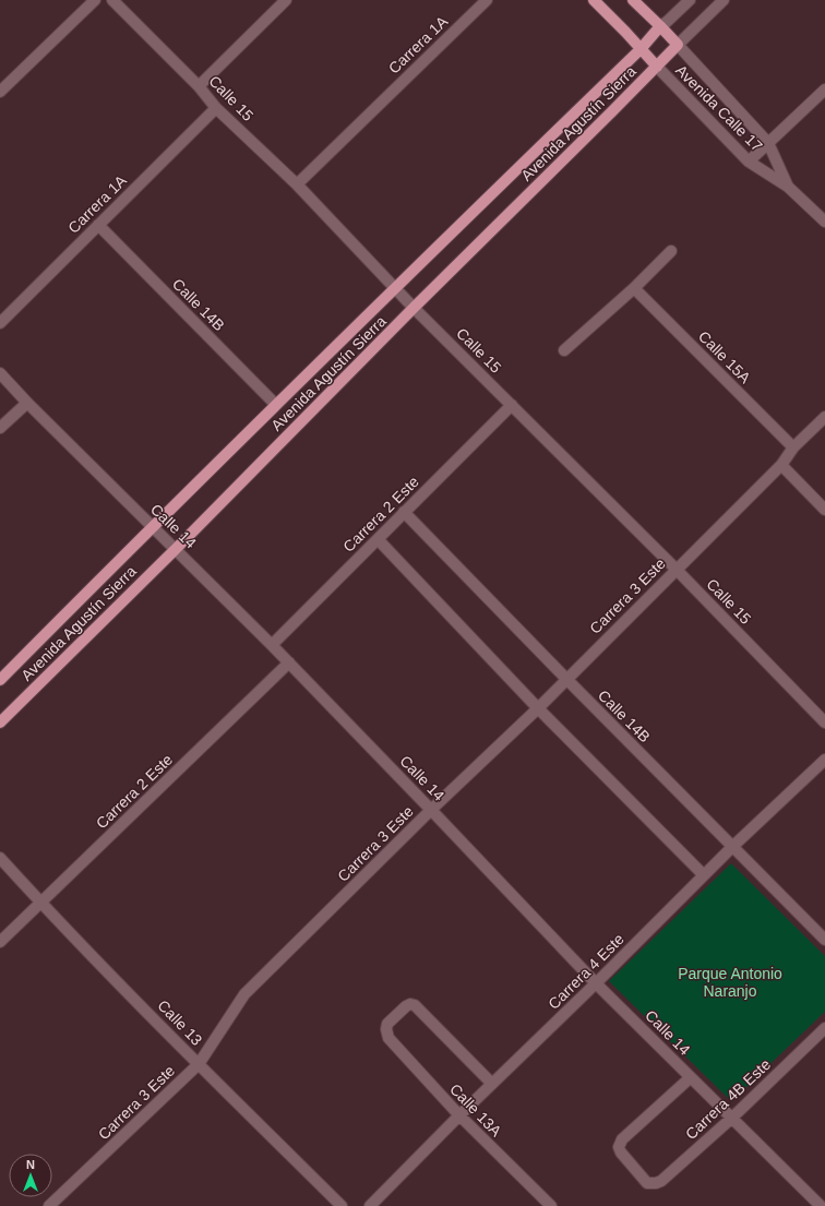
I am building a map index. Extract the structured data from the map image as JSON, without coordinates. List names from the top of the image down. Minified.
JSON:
{"streets":{"main road":["Avenida Calle 17","Avenida Agustín Sierra"],"street":["Carrera 1A","Calle 15","Calle 14B","Calle 15A","Carrera 2 Este","Calle 14","Carrera 3 Este","Carrera 4 Este","Calle 13","Carrera 4B Este","Calle 13A"]},"crossings":[["Carrera 1A","Calle 15"],["Carrera 1A","Calle 14B"],["Calle 15","Avenida Agustín Sierra"],["Calle 15","Carrera 2 Este"],["Calle 15","Carrera 3 Este"],["Avenida Calle 17","Avenida Agustín Sierra"],["Avenida Agustín Sierra","Calle 14B"],["Avenida Agustín Sierra","Calle 14"],["Calle 14B","Carrera 2 Este"],["Calle 14B","Carrera 3 Este"],["Calle 14B","Carrera 4 Este"],["Calle 15A","Carrera 3 Este"],["Carrera 2 Este","Calle 14"],["Carrera 2 Este","Calle 13"],["Calle 14","Carrera 3 Este"],["Calle 14","Carrera 4 Este"],["Calle 14","Carrera 4B Este"],["Carrera 3 Este","Calle 13"],["Carrera 4 Este","Calle 13A"]],"parks":["Parque Antonio Naranjo"],"north":"top"}
